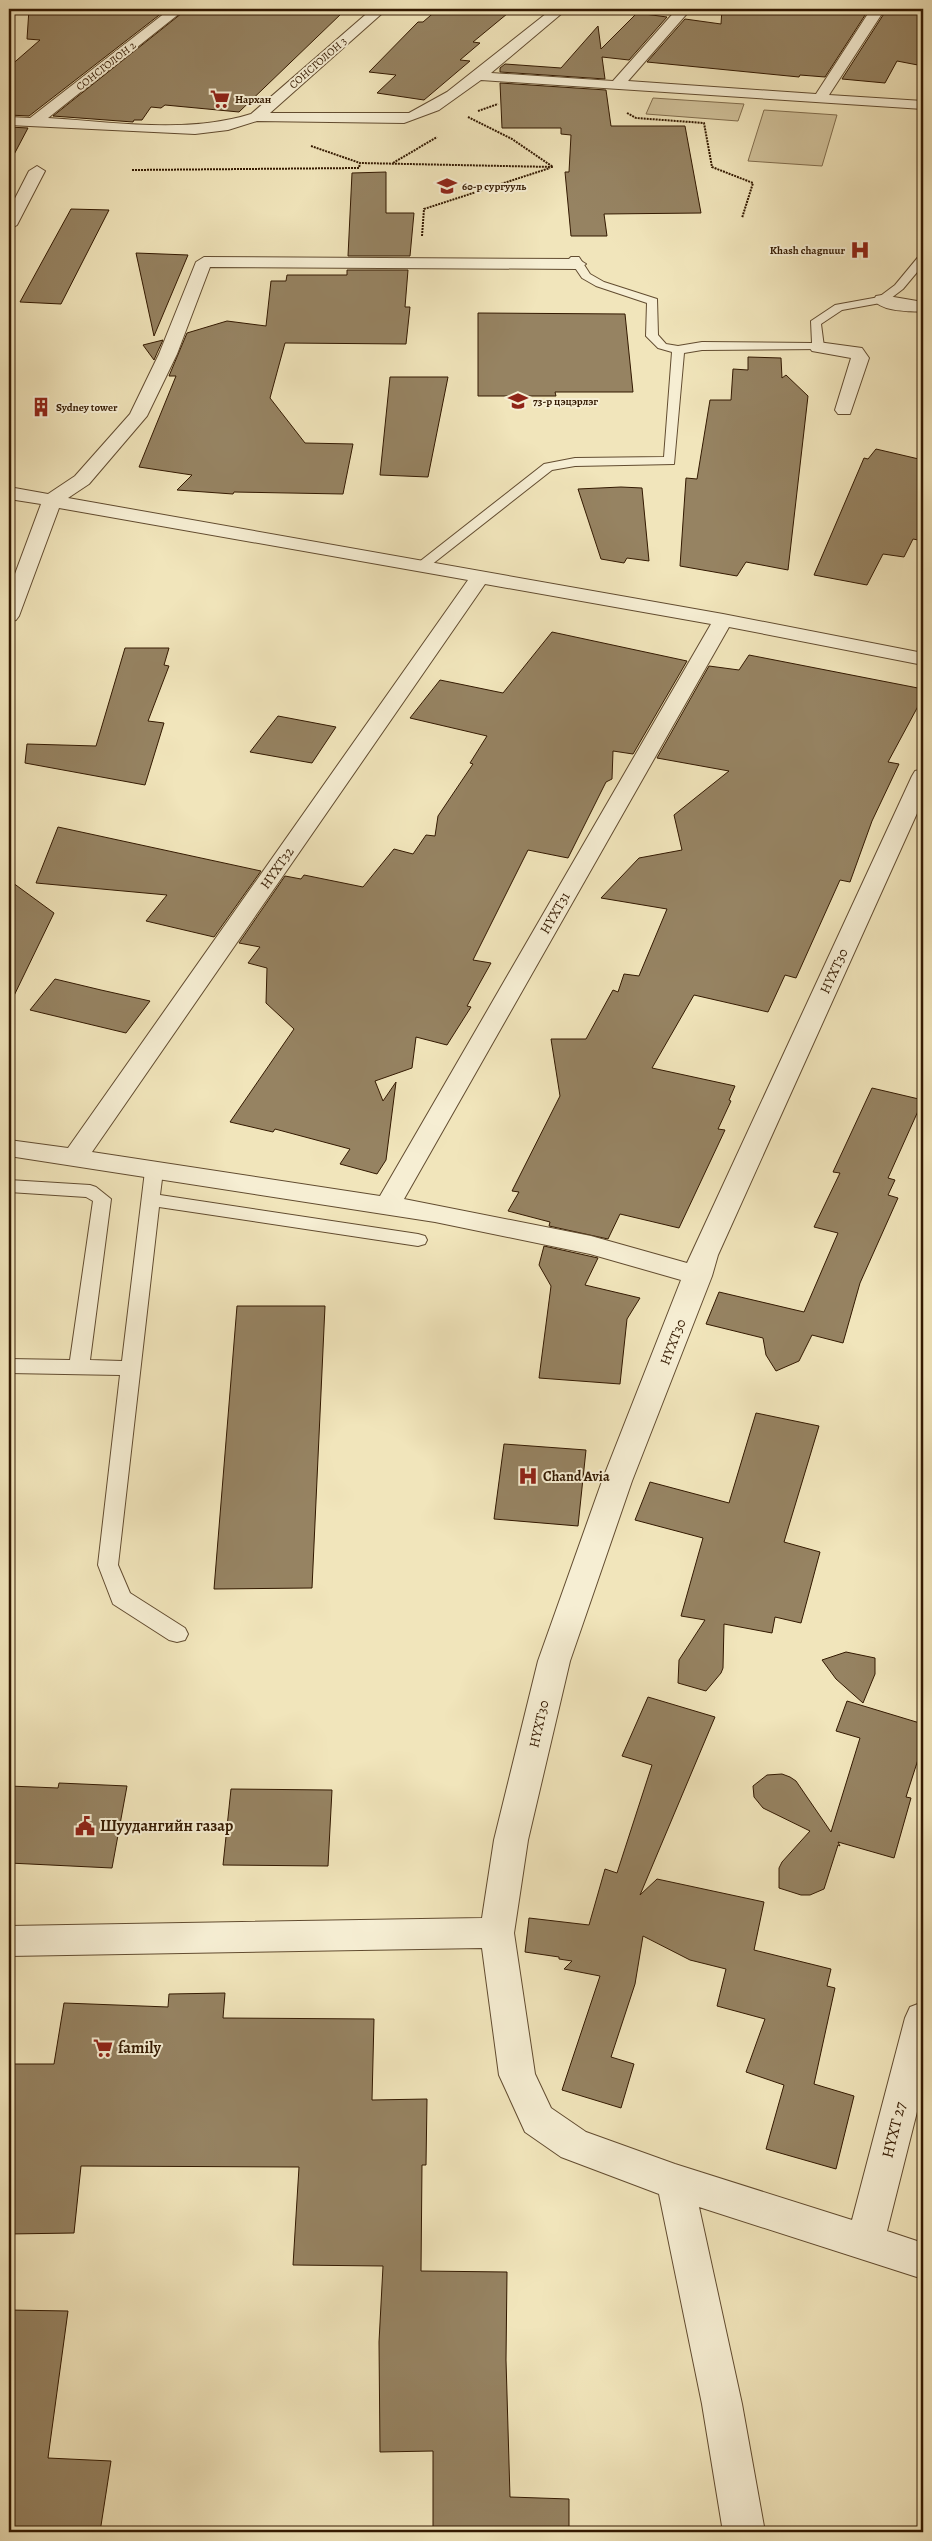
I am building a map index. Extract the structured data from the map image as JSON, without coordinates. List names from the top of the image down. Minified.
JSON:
{"streets":{"street":["СОНСГОЛОН 3","СОНСГОЛОН 2","НҮХТ32","НҮХТ31","НҮХТ30","НҮХТ 27"]},"crossings":[["НҮХТ30","НҮХТ 27"]],"places":{"supermarket":["Нархан","family"],"school or university":["60-р сургууль","73-р цэцэрлэг"],"hospital":["Khash chagnuur","Chand Avia"],"building":["Sydney tower"],"public building":["Шуудангийн газар"]}}
